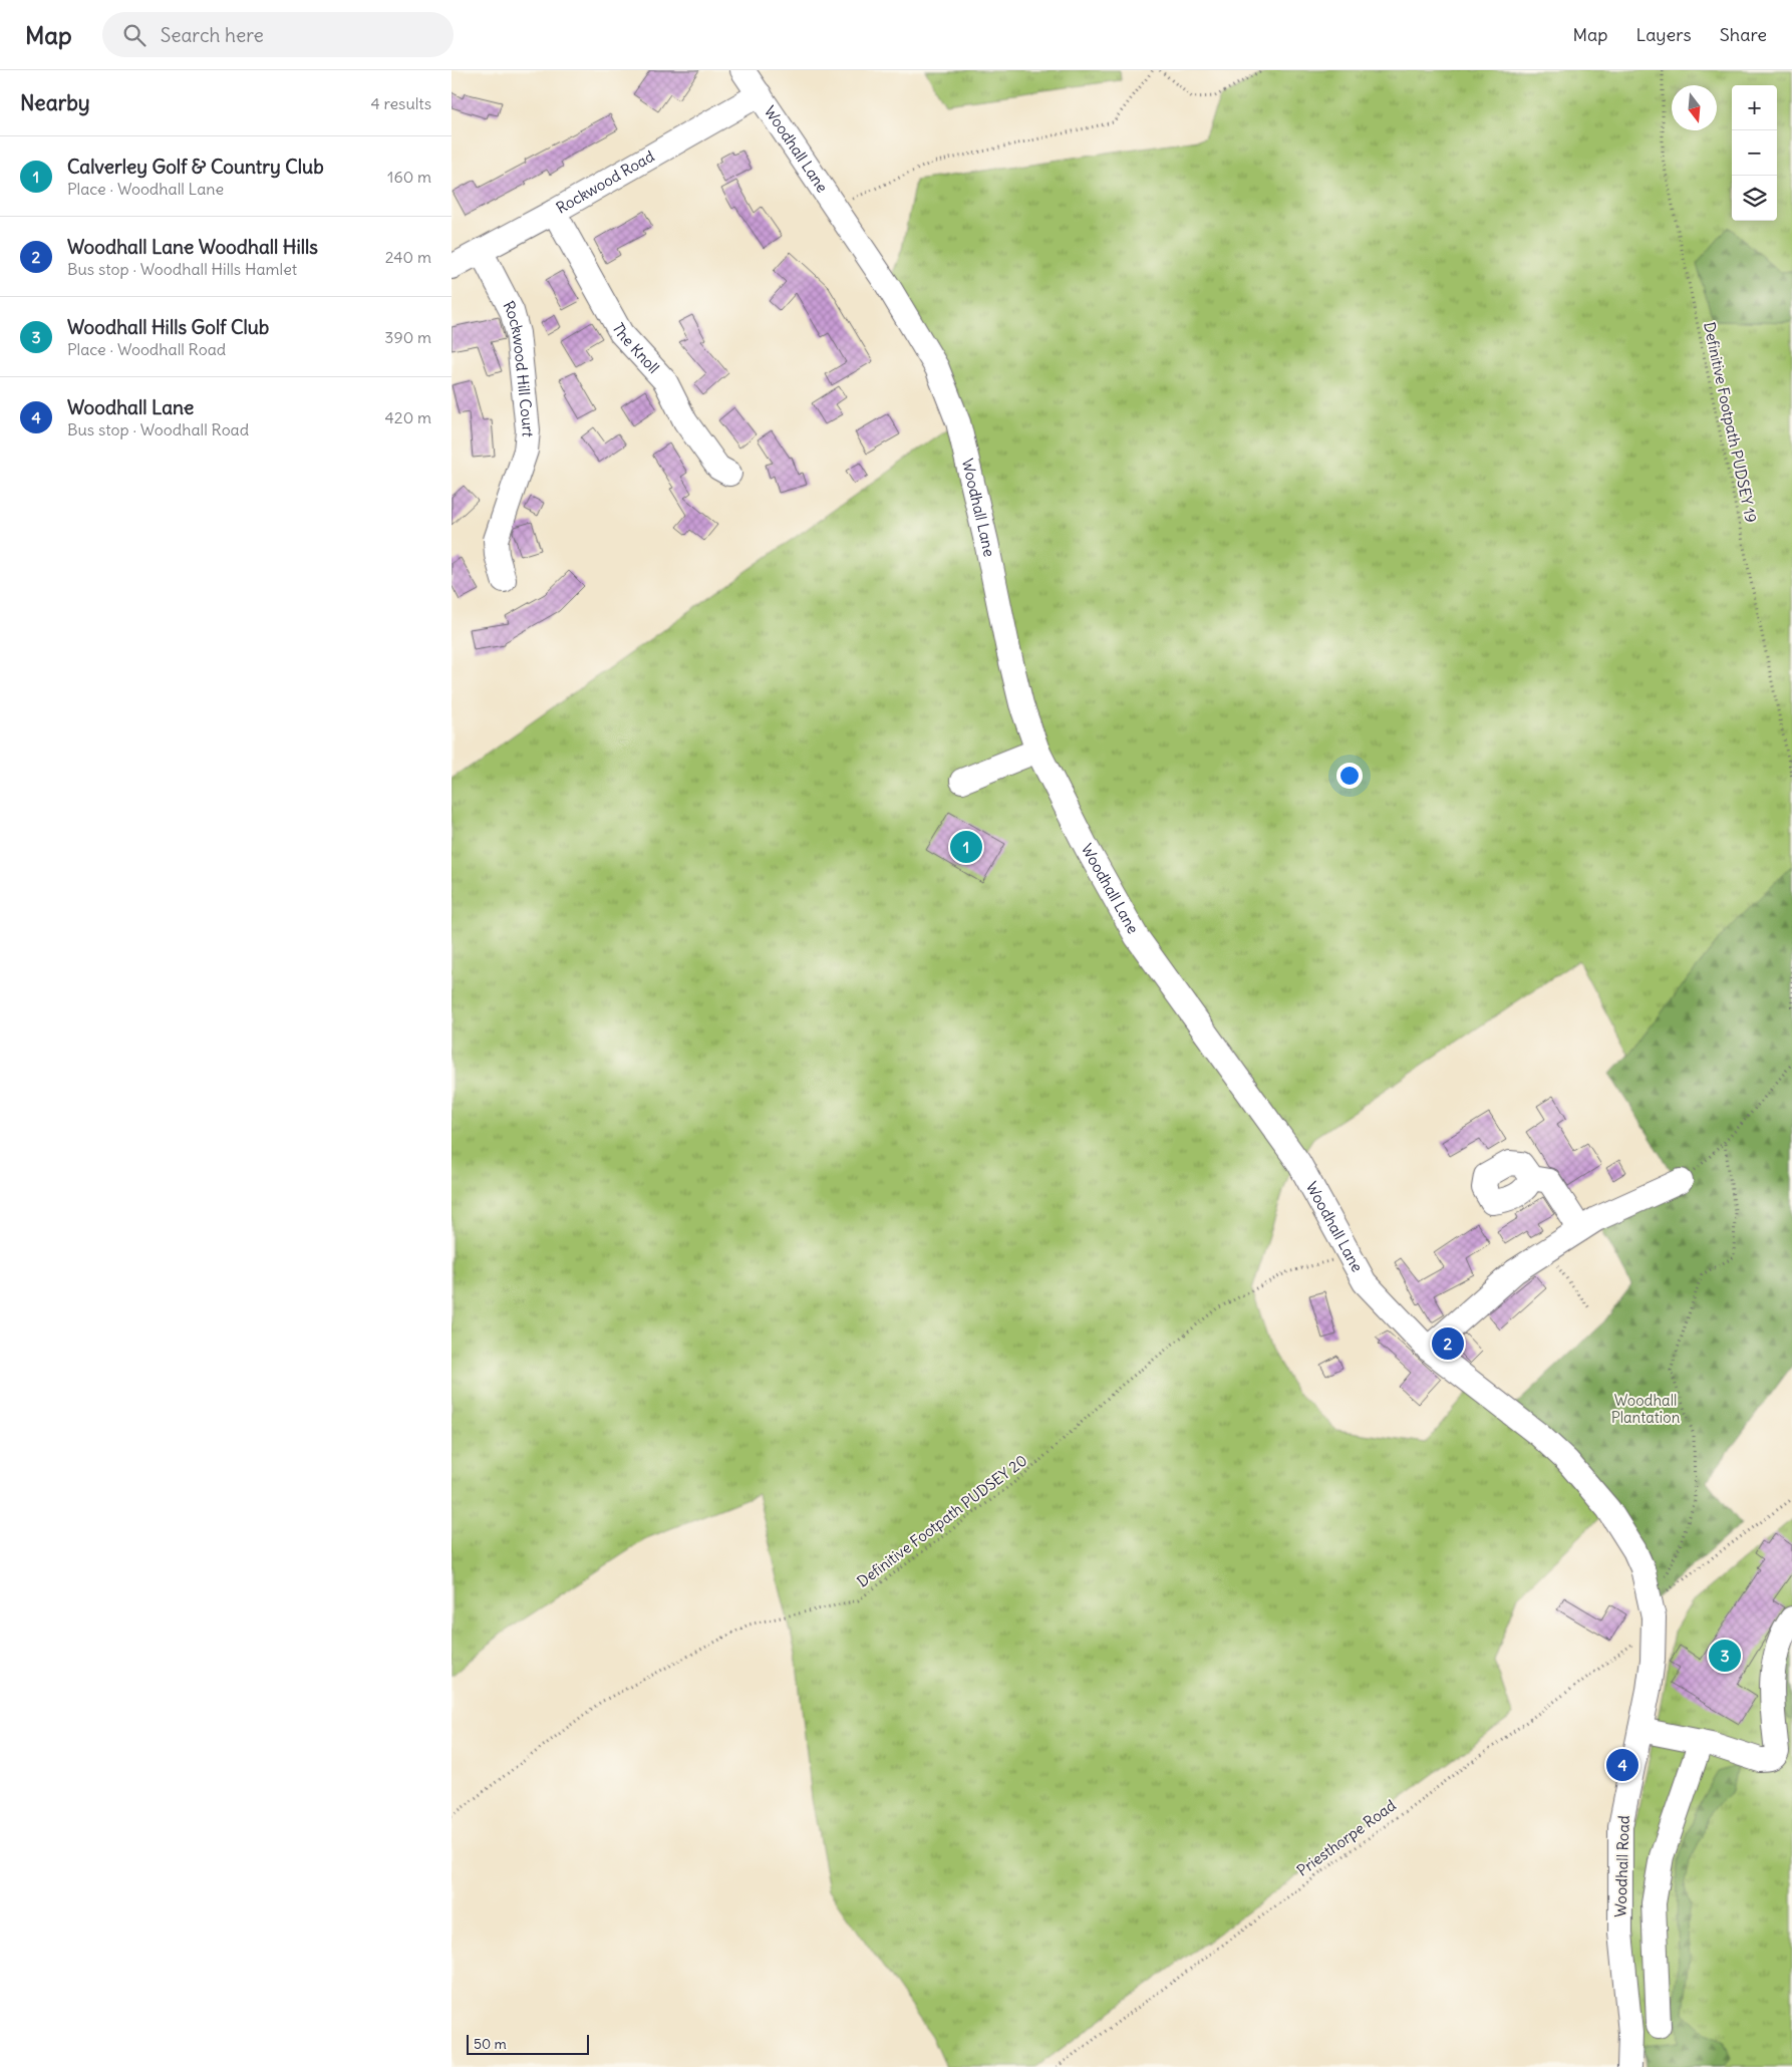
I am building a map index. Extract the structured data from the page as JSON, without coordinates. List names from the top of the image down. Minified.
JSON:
{"streets":{"street":["Woodhall Lane","Rockwood Road","The Knoll","Rockwood Hill Court","Woodhall Road"],"path":["Definitive Footpath PUDSEY 19","Definitive Footpath PUDSEY 20","Priesthorpe Road"]},"crossings":[["Woodhall Lane","Rockwood Road"],["Woodhall Lane","Definitive Footpath PUDSEY 20"],["Woodhall Lane","Woodhall Road"],["Rockwood Road","The Knoll"],["Rockwood Road","Rockwood Hill Court"],["Priesthorpe Road","Woodhall Road"]],"parks":["Woodhall Plantation"],"scale_bar":"50 m","north":"bottom","page":{"header":"Map","search":"Search here","nav":["Map","Layers","Share"],"heading":["Nearby","4 results"],"map_buttons":["+","−"],"list":[{"mark":"1","name":"Calverley Golf & Country Club","note":"Place · Woodhall Lane","value":"160 m"},{"mark":"2","name":"Woodhall Lane Woodhall Hills","note":"Bus stop · Woodhall Hills Hamlet","value":"240 m"},{"mark":"3","name":"Woodhall Hills Golf Club","note":"Place · Woodhall Road","value":"390 m"},{"mark":"4","name":"Woodhall Lane","note":"Bus stop · Woodhall Road","value":"420 m"}],"pins":["1","2","3","4"],"scale":"50 m"}}
